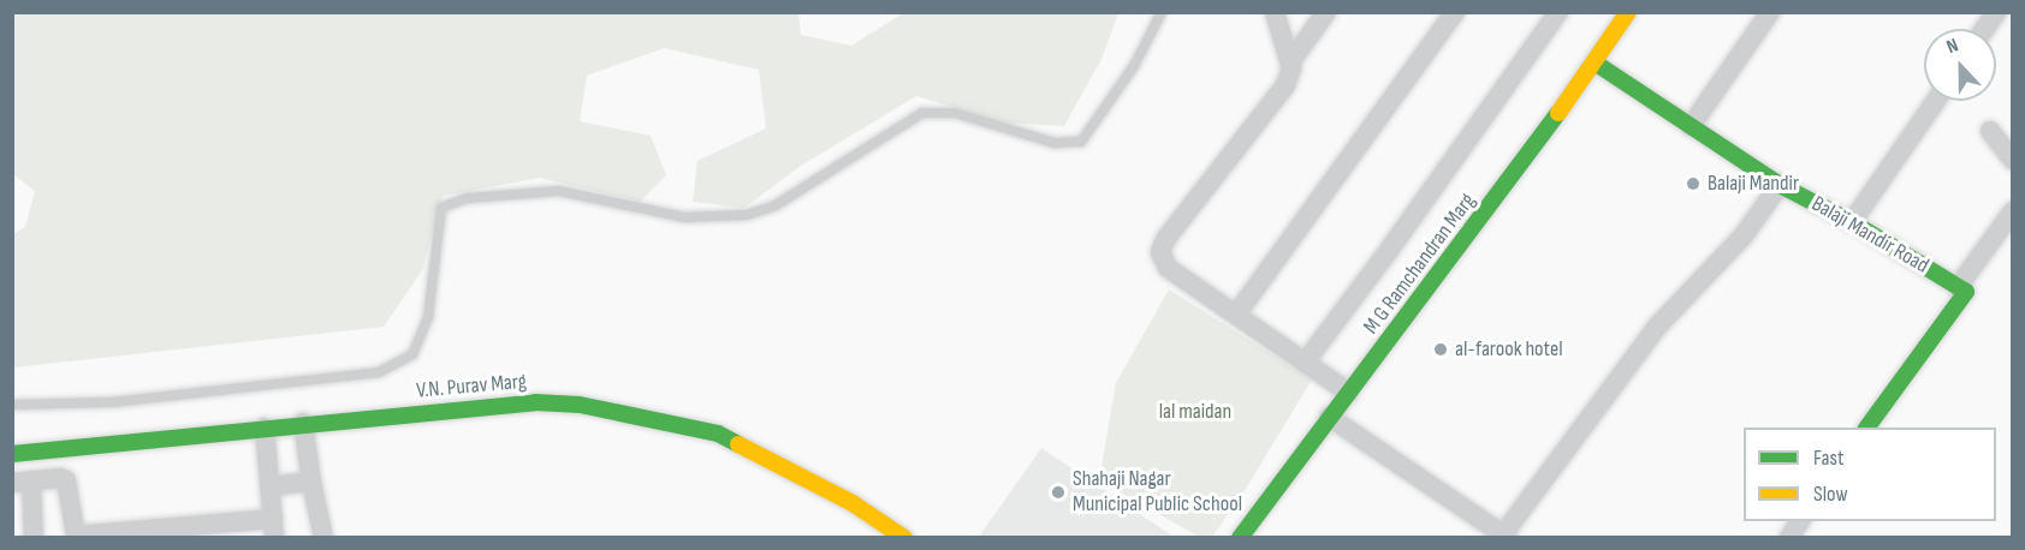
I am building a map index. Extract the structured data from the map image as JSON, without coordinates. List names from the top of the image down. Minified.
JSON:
{"streets":{"street":["Balaji Mandir Road","M G Ramchandran Marg","V.N. Purav Marg"]},"crossings":[["Balaji Mandir Road","M G Ramchandran Marg"]],"parks":["lal maidan"],"places":["Balaji Mandir","al-farook hotel","Shahaji Nagar Municipal Public School"],"legend":["Fast","Slow"],"north":"top"}
